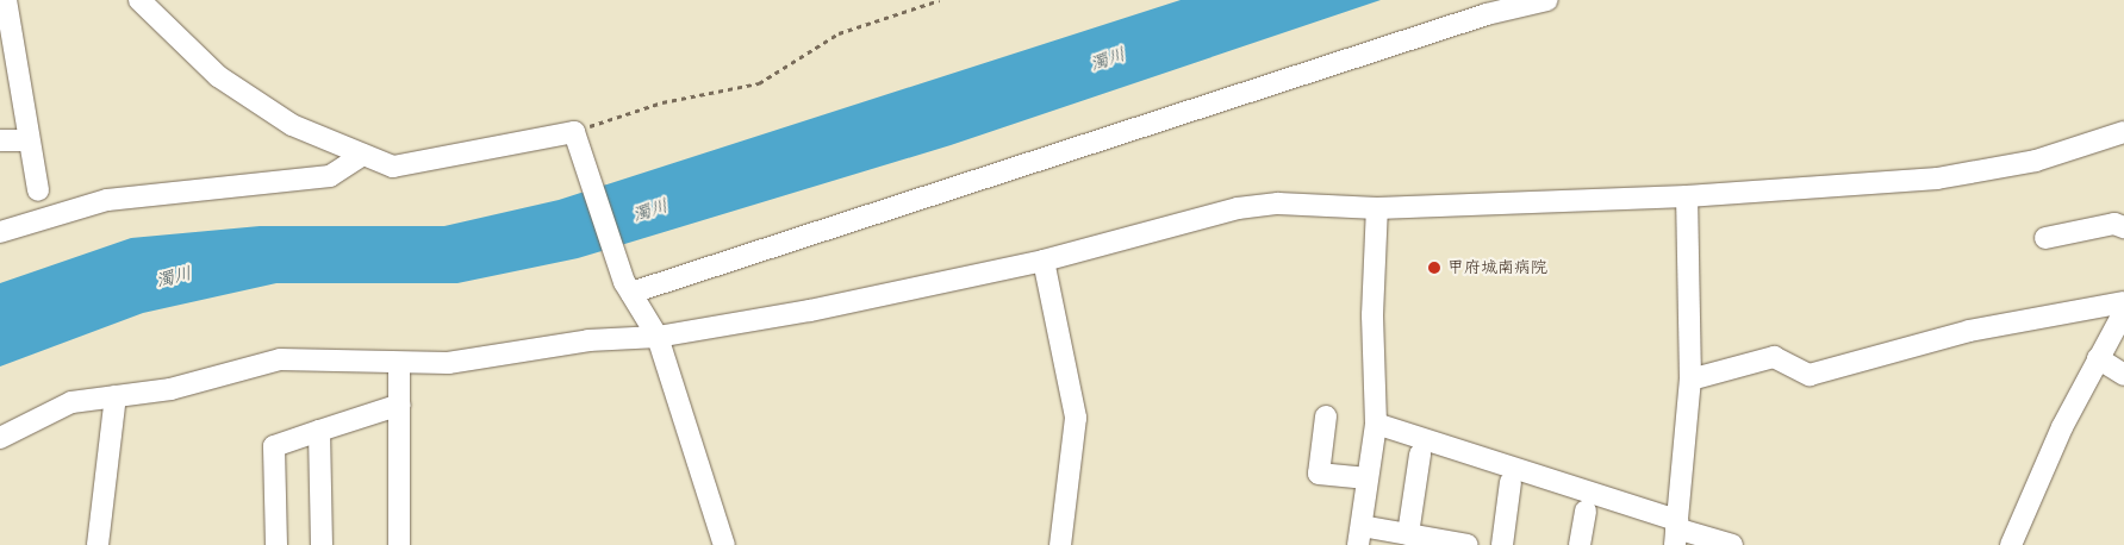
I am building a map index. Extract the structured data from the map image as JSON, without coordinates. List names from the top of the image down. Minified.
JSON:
{"water":["濁川"],"places":["甲府城南病院"]}
